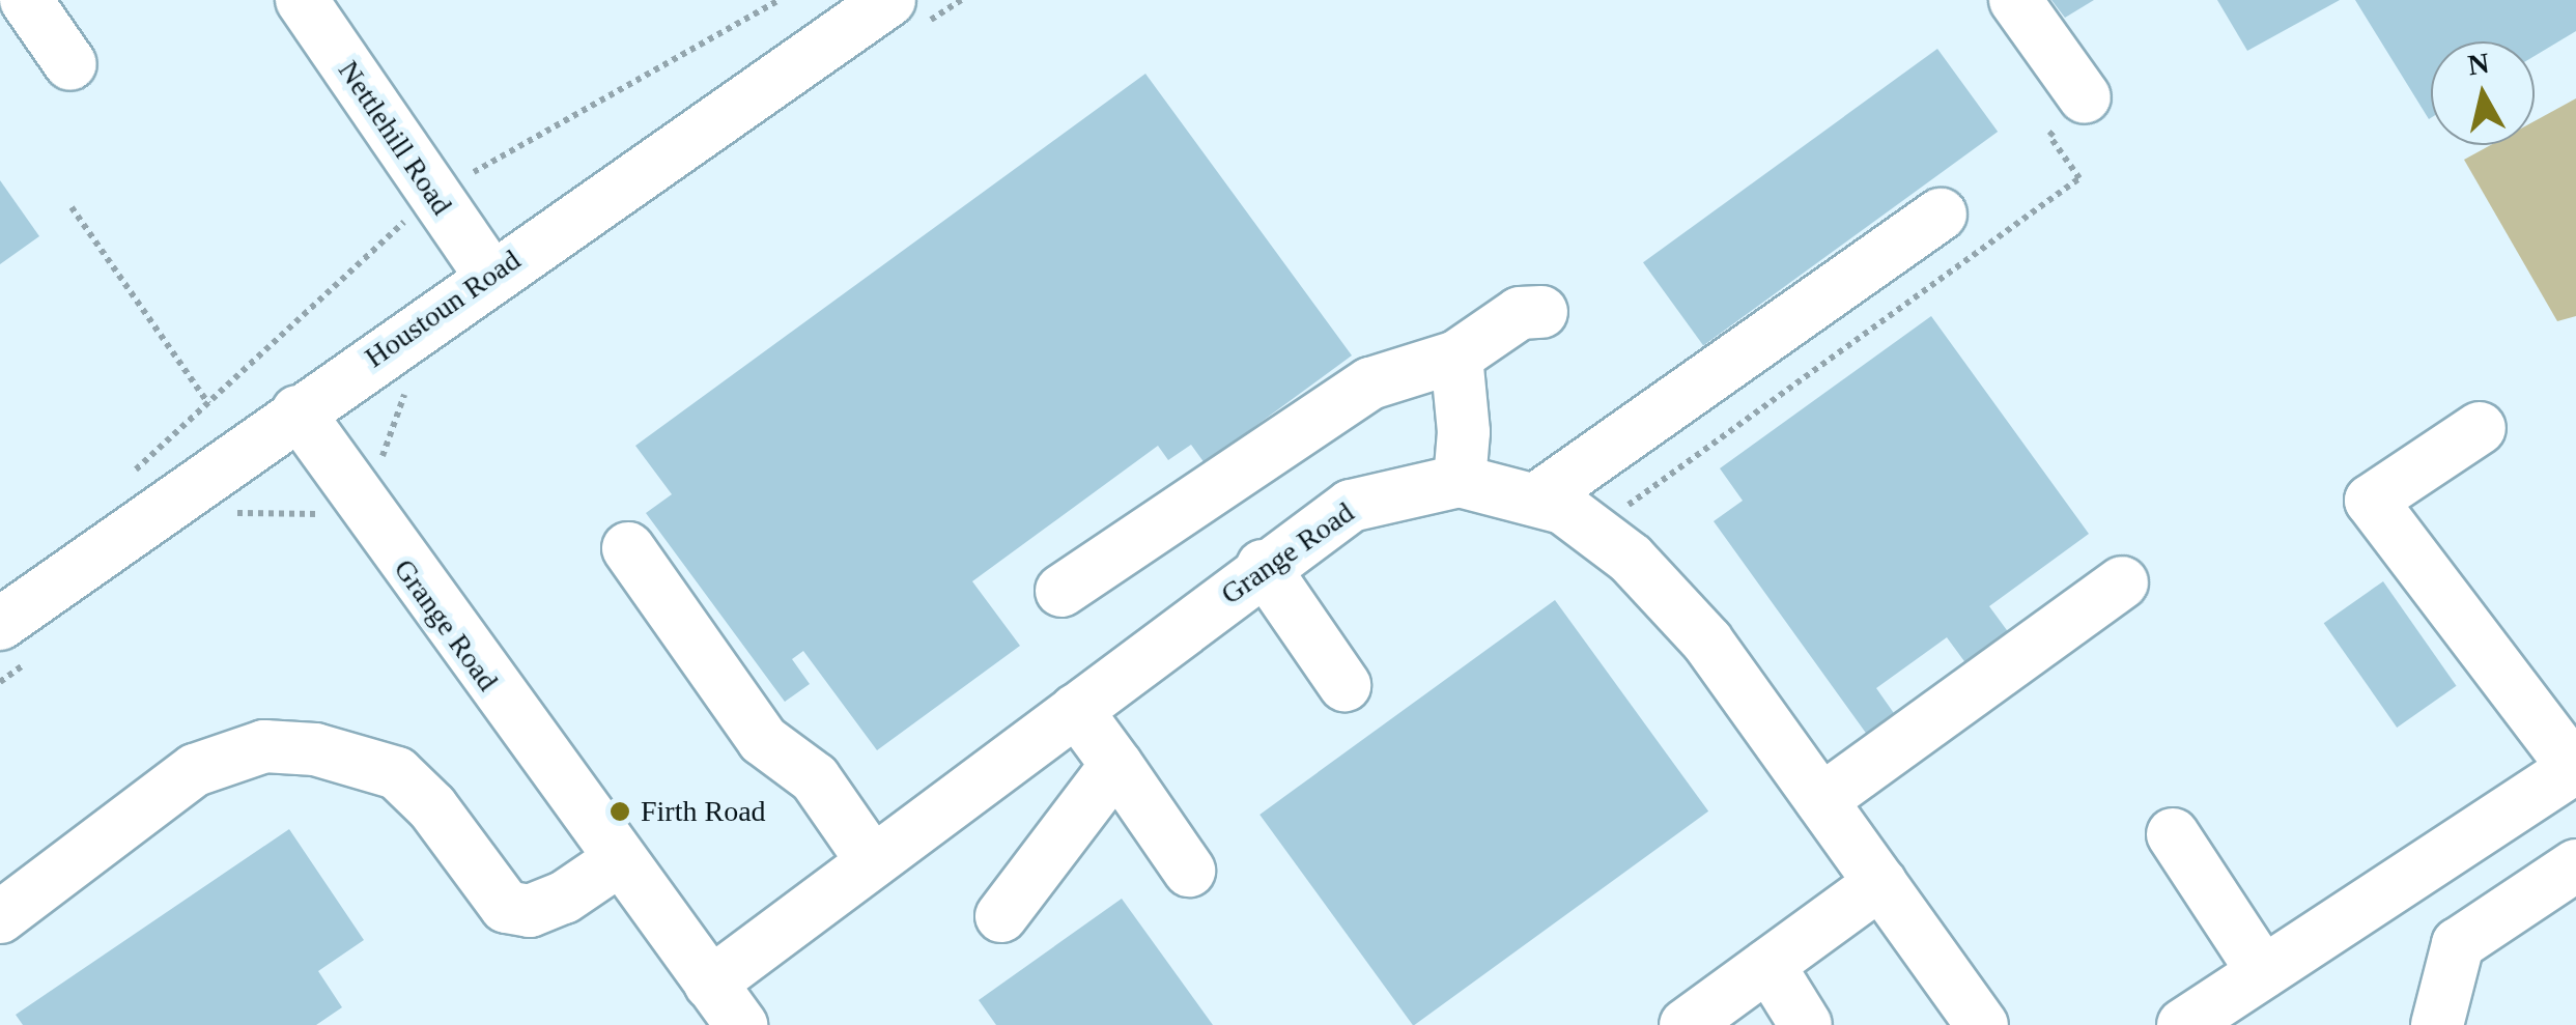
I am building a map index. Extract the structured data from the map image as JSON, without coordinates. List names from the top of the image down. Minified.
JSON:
{"streets":{"street":["Nettlehill Road","Houstoun Road","Grange Road"]},"crossings":[["Nettlehill Road","Houstoun Road"],["Houstoun Road","Grange Road"]],"places":["Firth Road"],"north":"top"}
